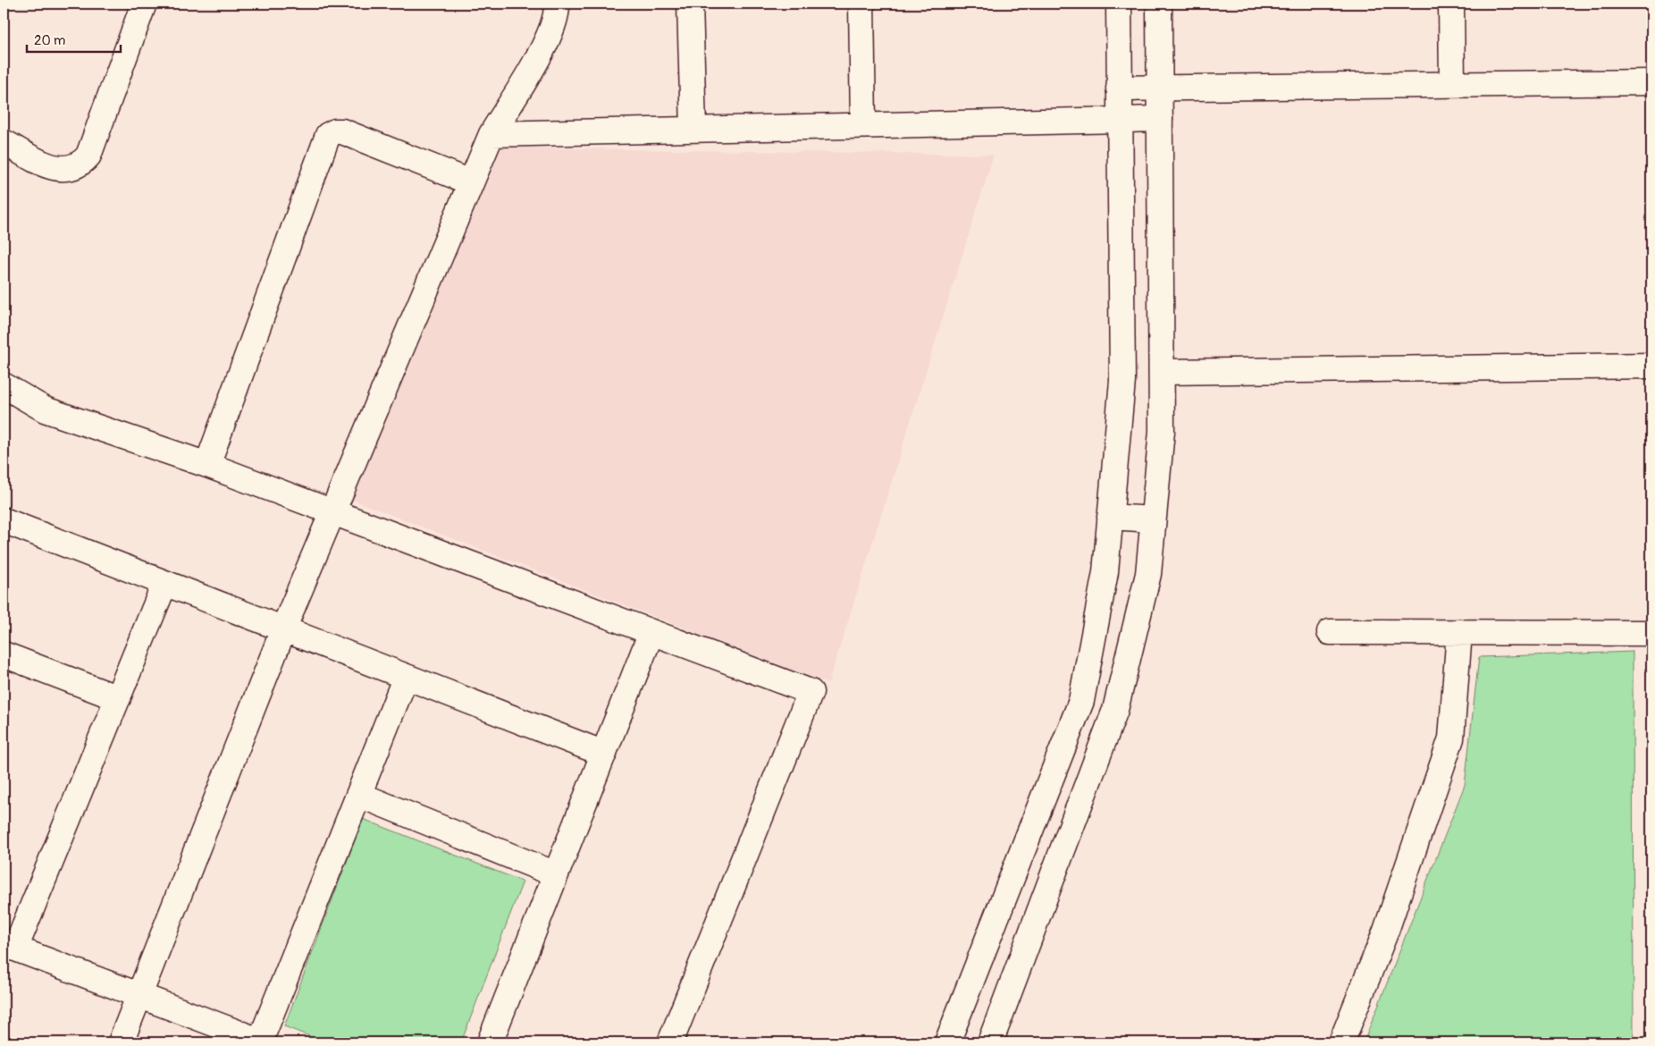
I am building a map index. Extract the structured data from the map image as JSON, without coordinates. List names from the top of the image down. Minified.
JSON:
{"scale_bar":"20 m"}
